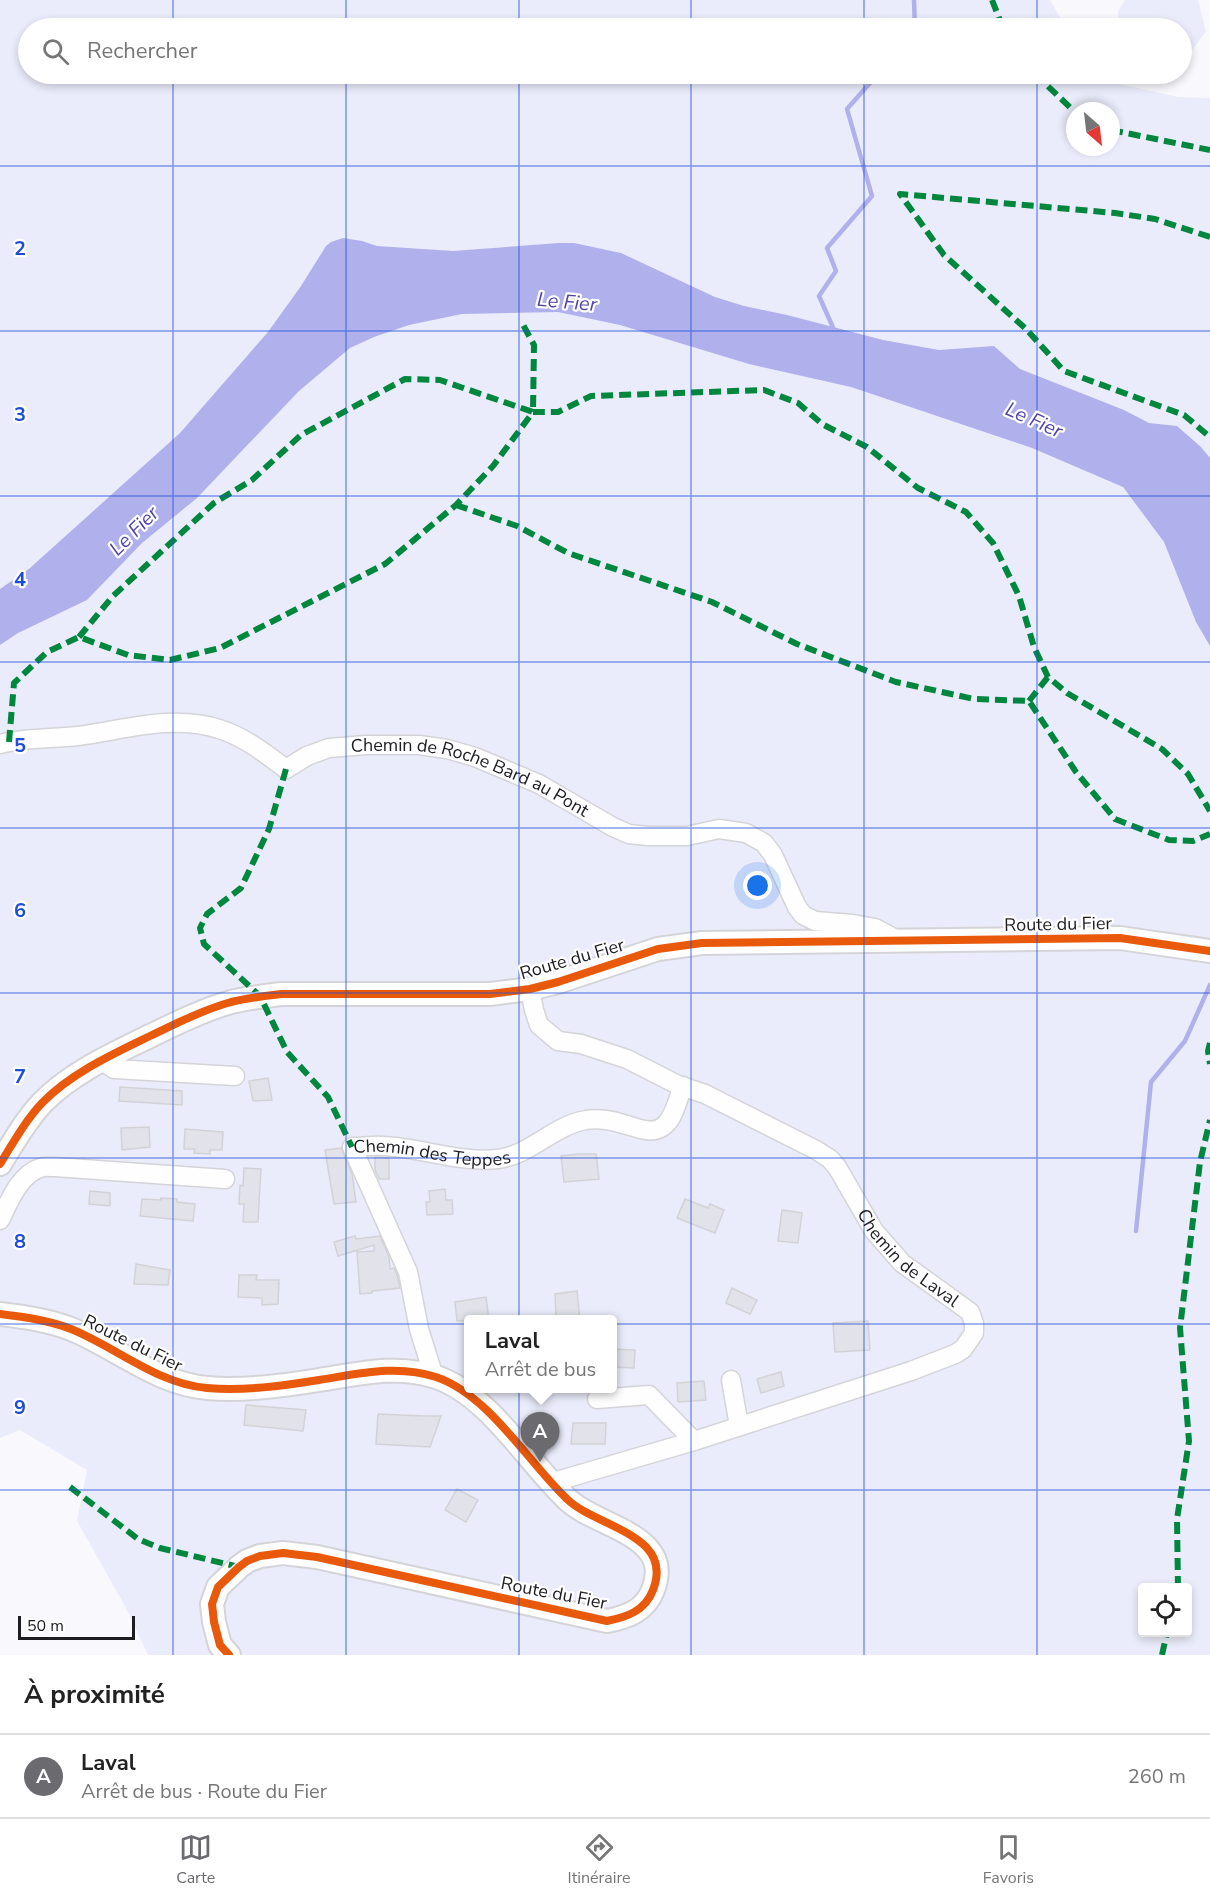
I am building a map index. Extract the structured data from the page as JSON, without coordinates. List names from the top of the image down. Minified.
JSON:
{"streets":{"main road":["Route du Fier"],"street":["Chemin de Roche Bard au Pont","Chemin des Teppes","Chemin de Laval"]},"crossings":[["Chemin de Roche Bard au Pont","Route du Fier"],["Route du Fier","Chemin des Teppes"],["Route du Fier","Chemin de Laval"],["Chemin des Teppes","Chemin de Laval"]],"water":["Le Fier"],"scale_bar":"50 m","north":"bottom right","page":{"search":"Rechercher","popup":["Laval","Arrêt de bus"],"pins":"A","scale":"50 m","heading":"À proximité","list":[{"mark":"A","name":"Laval","note":"Arrêt de bus · Route du Fier","value":"260 m"}],"nav":["Carte","Itinéraire","Favoris"]},"grid":{"rows":["2","3","4","5","6","7","8","9"]}}
